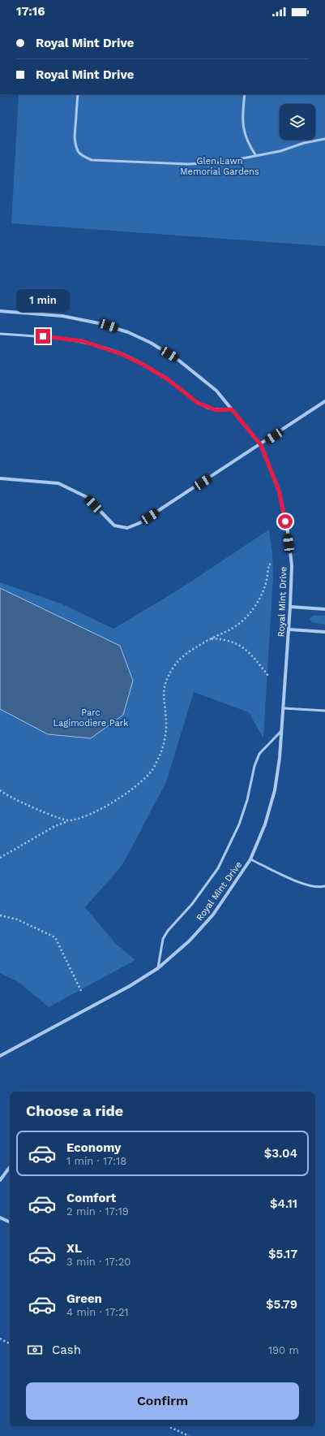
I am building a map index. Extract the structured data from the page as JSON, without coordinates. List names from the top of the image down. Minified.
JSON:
{"streets":{"street":["Royal Mint Drive"]},"parks":["Glen Lawn Memorial Gardens","Parc Lagimodiere Park"],"page":{"status":"17:16","banner":["Royal Mint Drive","Royal Mint Drive"],"bubble":"1 min","heading":"Choose a ride","list":[{"name":"Economy","note":"1 min · 17:18","value":"$3.04"},{"name":"Comfort","note":"2 min · 17:19","value":"$4.11"},{"name":"XL","note":"3 min · 17:20","value":"$5.17"},{"name":"Green","note":"4 min · 17:21","value":"$5.79"}],"pay":["Cash","190 m"],"buttons":"Confirm"}}
